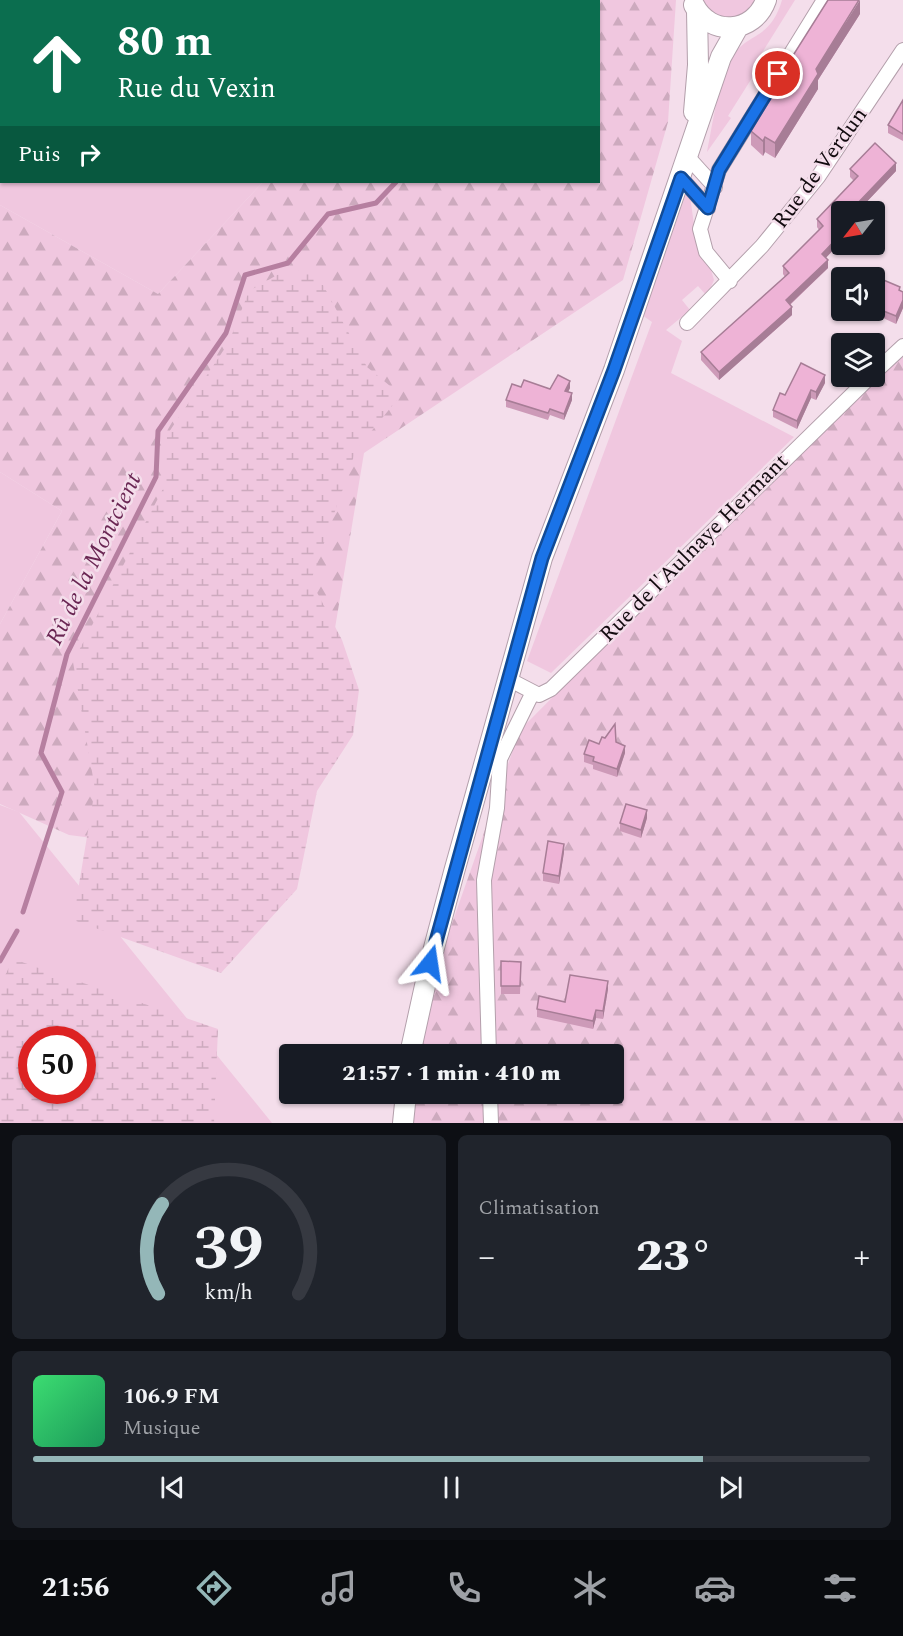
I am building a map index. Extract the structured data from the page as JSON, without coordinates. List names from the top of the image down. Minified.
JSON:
{"streets":{"street":["Rue de Verdun","Rue de l'Aulnaye Hermant"]},"water":["Rû de la Montcient"],"north":"bottom left","page":{"turn":["80 m","Rue du Vexin"],"then":"Puis","limit":"50","trip":"21:57 · 1 min · 410 m","tile":"Climatisation","heat":["−","23°","+"],"song":["106.9 FM","Musique"],"tabs":"21:56","gauge":["39","km/h"]}}
